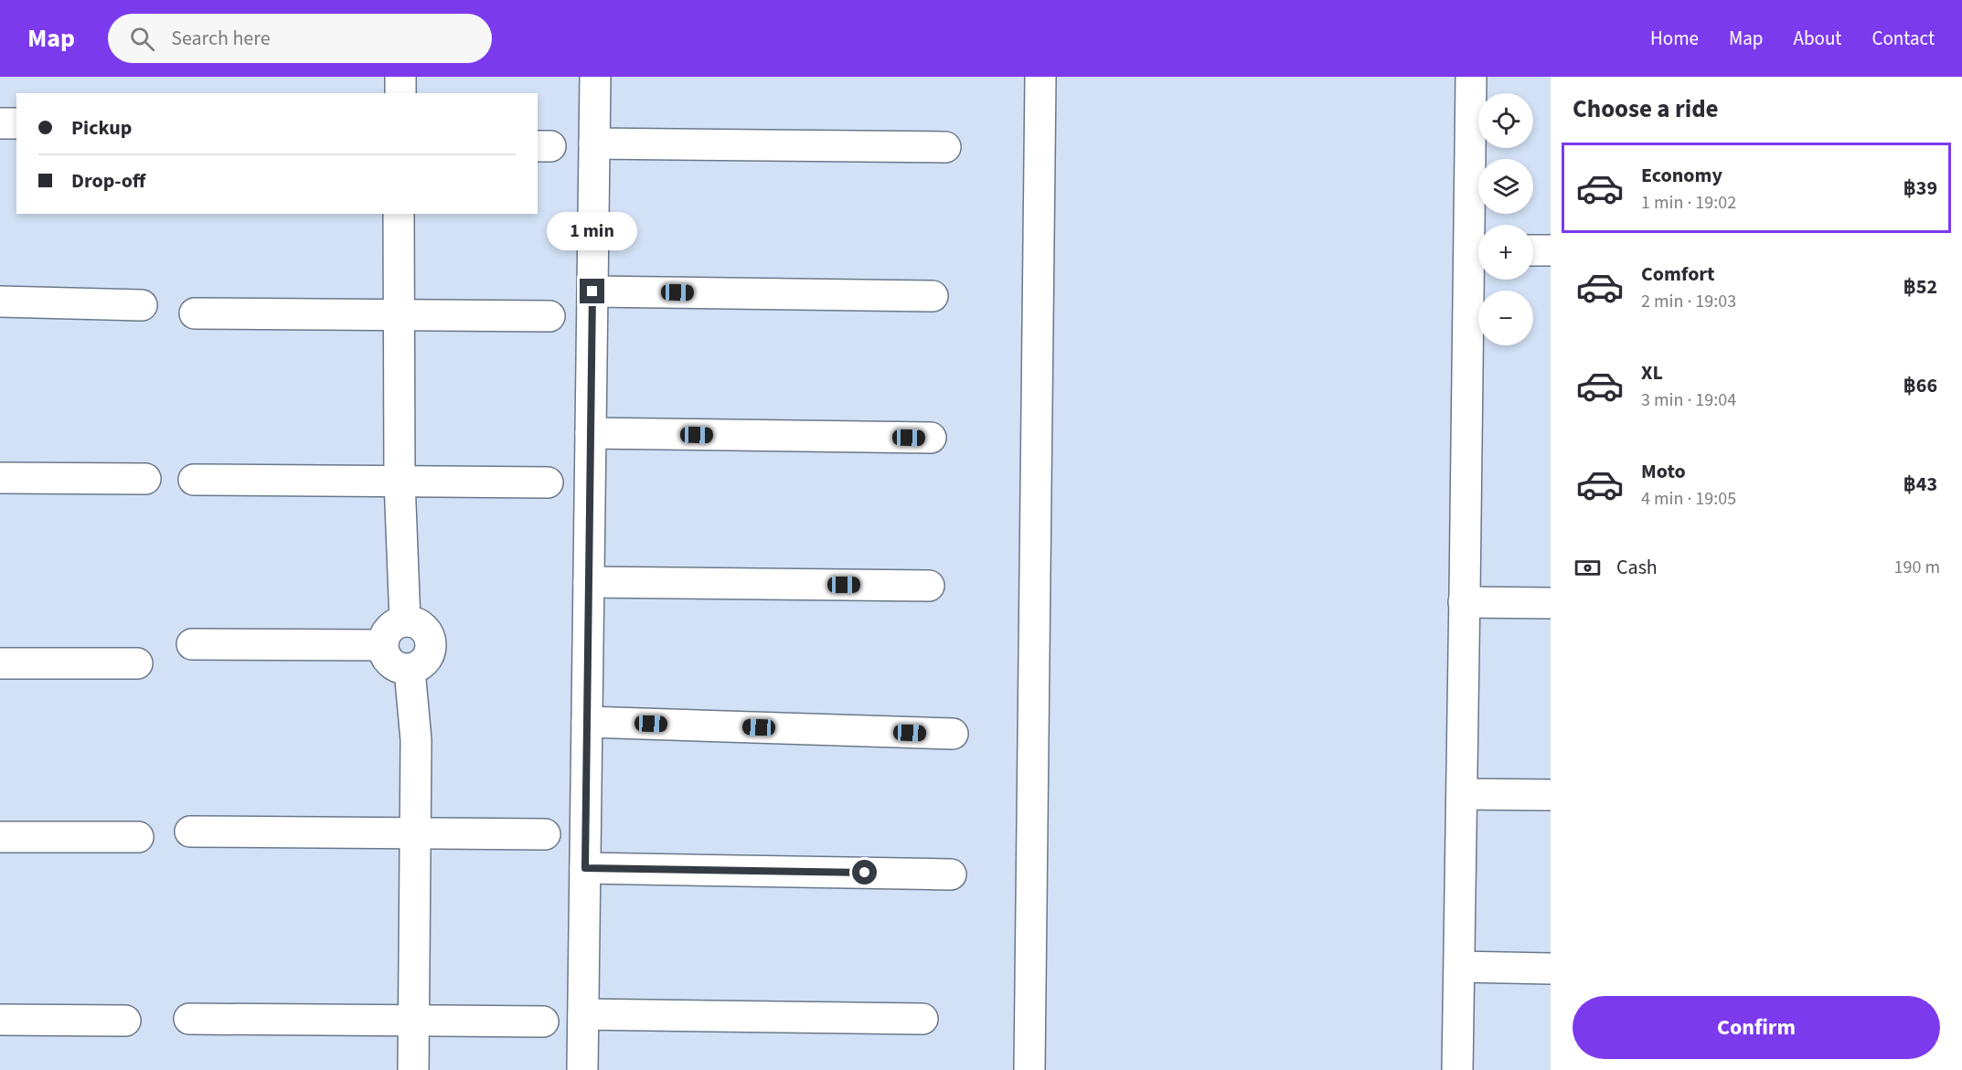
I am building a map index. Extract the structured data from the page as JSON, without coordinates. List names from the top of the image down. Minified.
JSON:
{"page":{"header":"Map","search":"Search here","nav":["Home","Map","About","Contact"],"heading":"Choose a ride","map_buttons":["+","−"],"banner":["Pickup","Drop-off"],"list":[{"name":"Economy","note":"1 min · 19:02","value":"฿39"},{"name":"Comfort","note":"2 min · 19:03","value":"฿52"},{"name":"XL","note":"3 min · 19:04","value":"฿66"},{"name":"Moto","note":"4 min · 19:05","value":"฿43"}],"bubble":"1 min","pay":["Cash","190 m"],"buttons":"Confirm"}}
